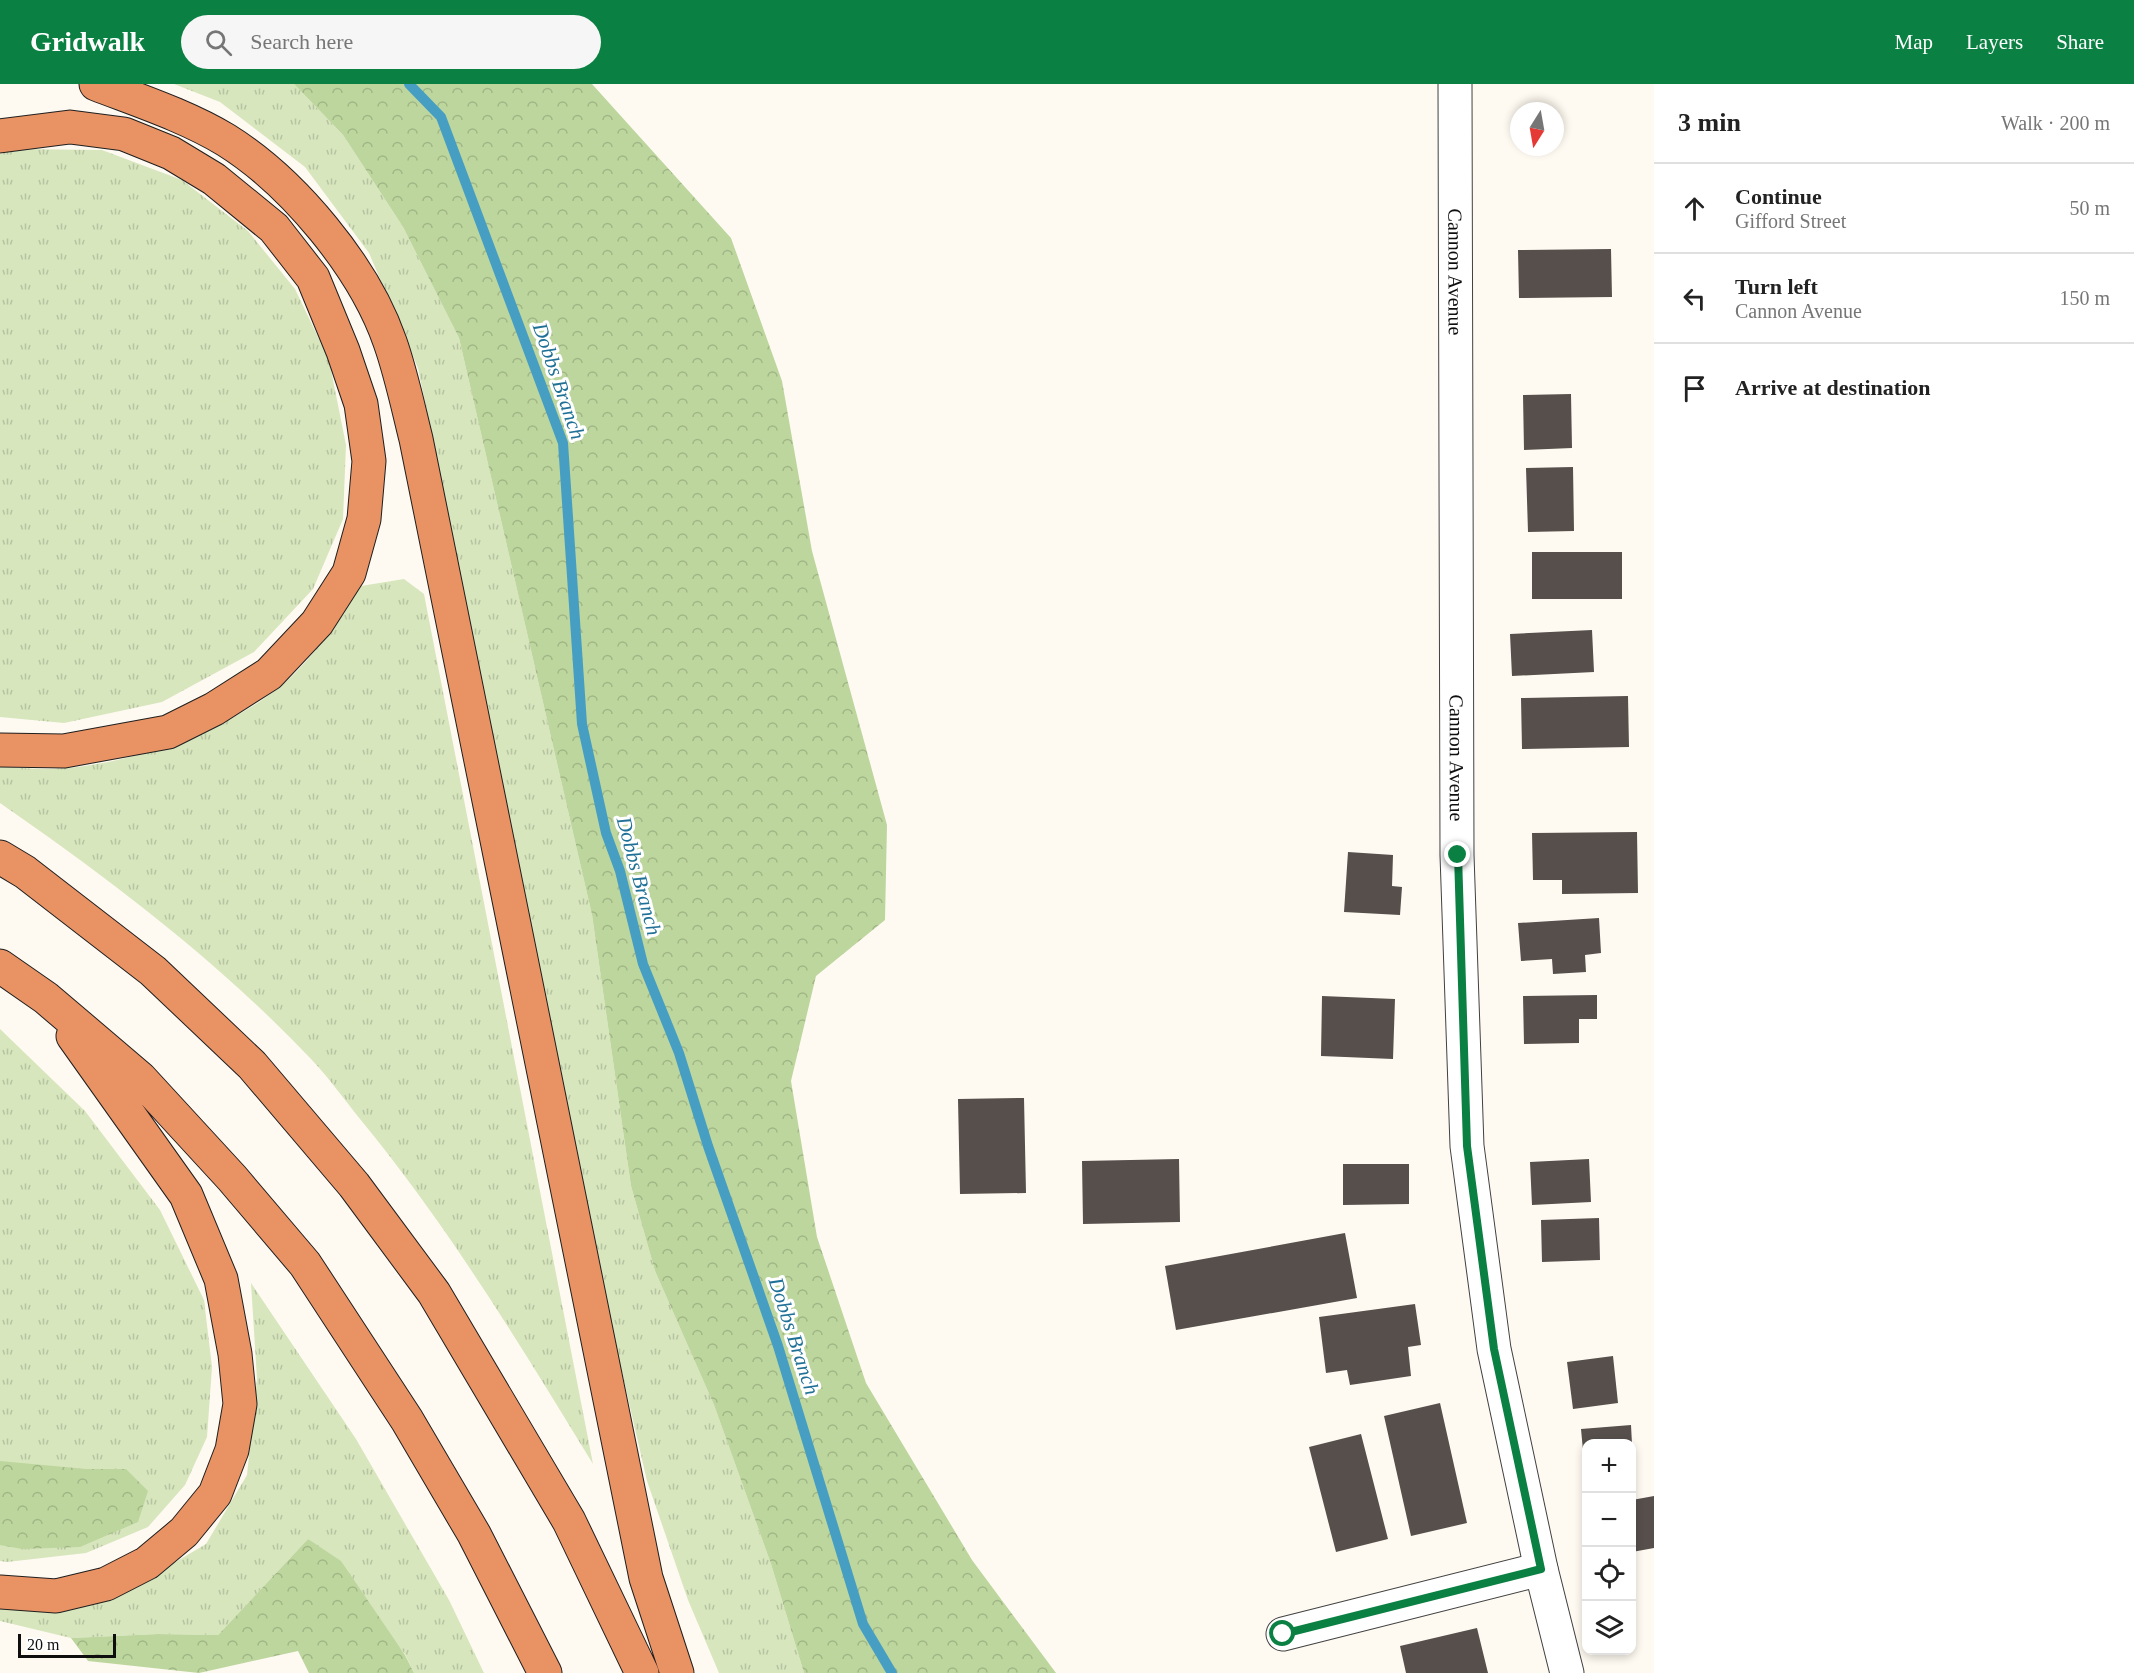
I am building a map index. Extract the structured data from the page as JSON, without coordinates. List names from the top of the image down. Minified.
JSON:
{"streets":{"street":["Cannon Avenue"]},"water":["Dobbs Branch"],"scale_bar":"20 m","north":"bottom","page":{"header":"Gridwalk","search":"Search here","nav":["Map","Layers","Share"],"heading":["3 min","Walk · 200 m"],"list":[["Continue","Gifford Street","50 m"],["Turn left","Cannon Avenue","150 m"],"Arrive at destination"],"map_buttons":["+","−"],"scale":"20 m"}}
